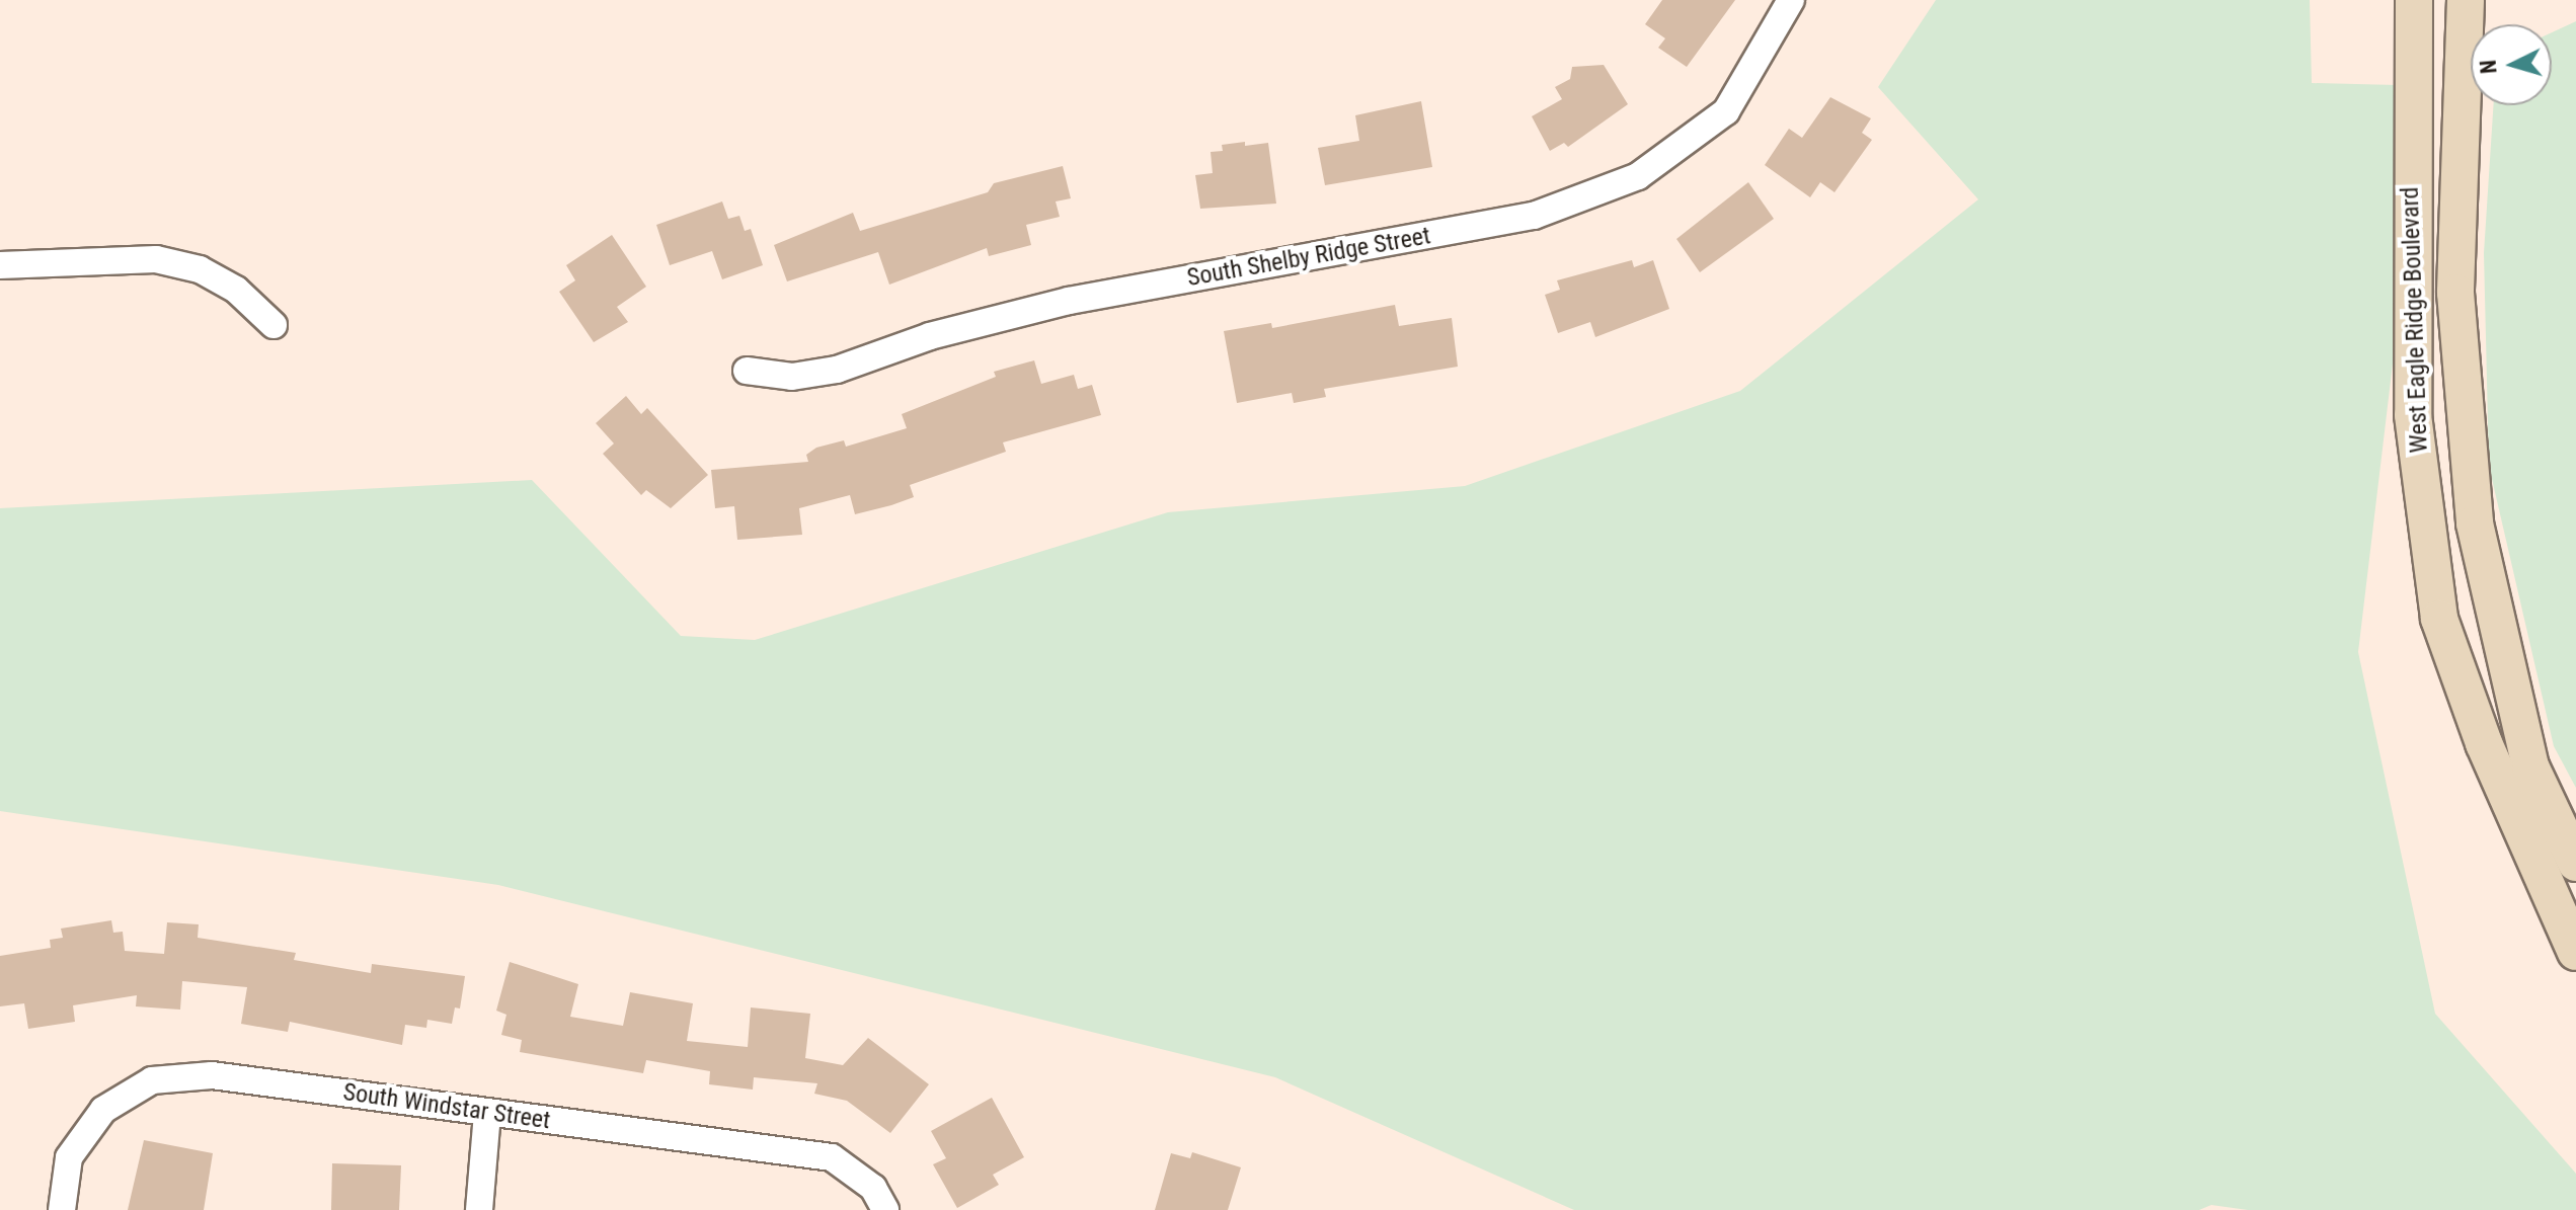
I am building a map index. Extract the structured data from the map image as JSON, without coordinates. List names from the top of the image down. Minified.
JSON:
{"streets":{"street":["South Shelby Ridge Street","West Eagle Ridge Boulevard","South Windstar Street"]},"north":"left"}
